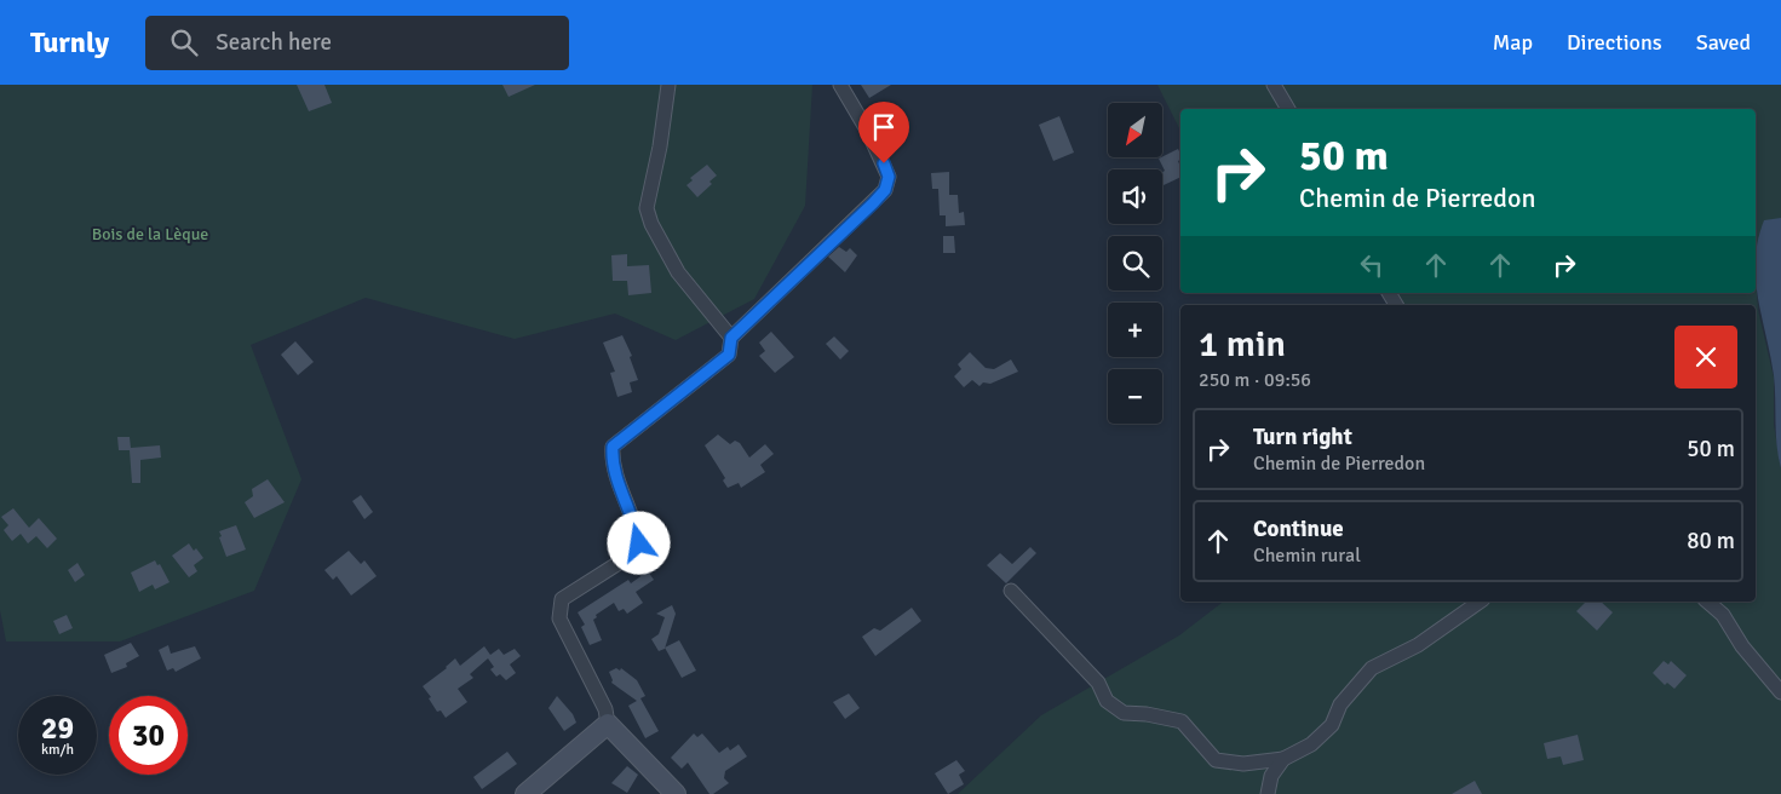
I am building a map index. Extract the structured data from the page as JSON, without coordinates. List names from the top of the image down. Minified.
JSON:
{"parks":["Bois de la Lèque"],"north":"bottom left","page":{"header":"Turnly","search":"Search here","nav":["Map","Directions","Saved"],"map_buttons":["+","−"],"turn":["50 m","Chemin de Pierredon"],"heading":["1 min","250 m · 09:56"],"list":[{"name":"Turn right","note":"Chemin de Pierredon","value":"50 m"},{"name":"Continue","note":"Chemin rural","value":"80 m"}],"speed":"29 km/h","limit":"30"}}
